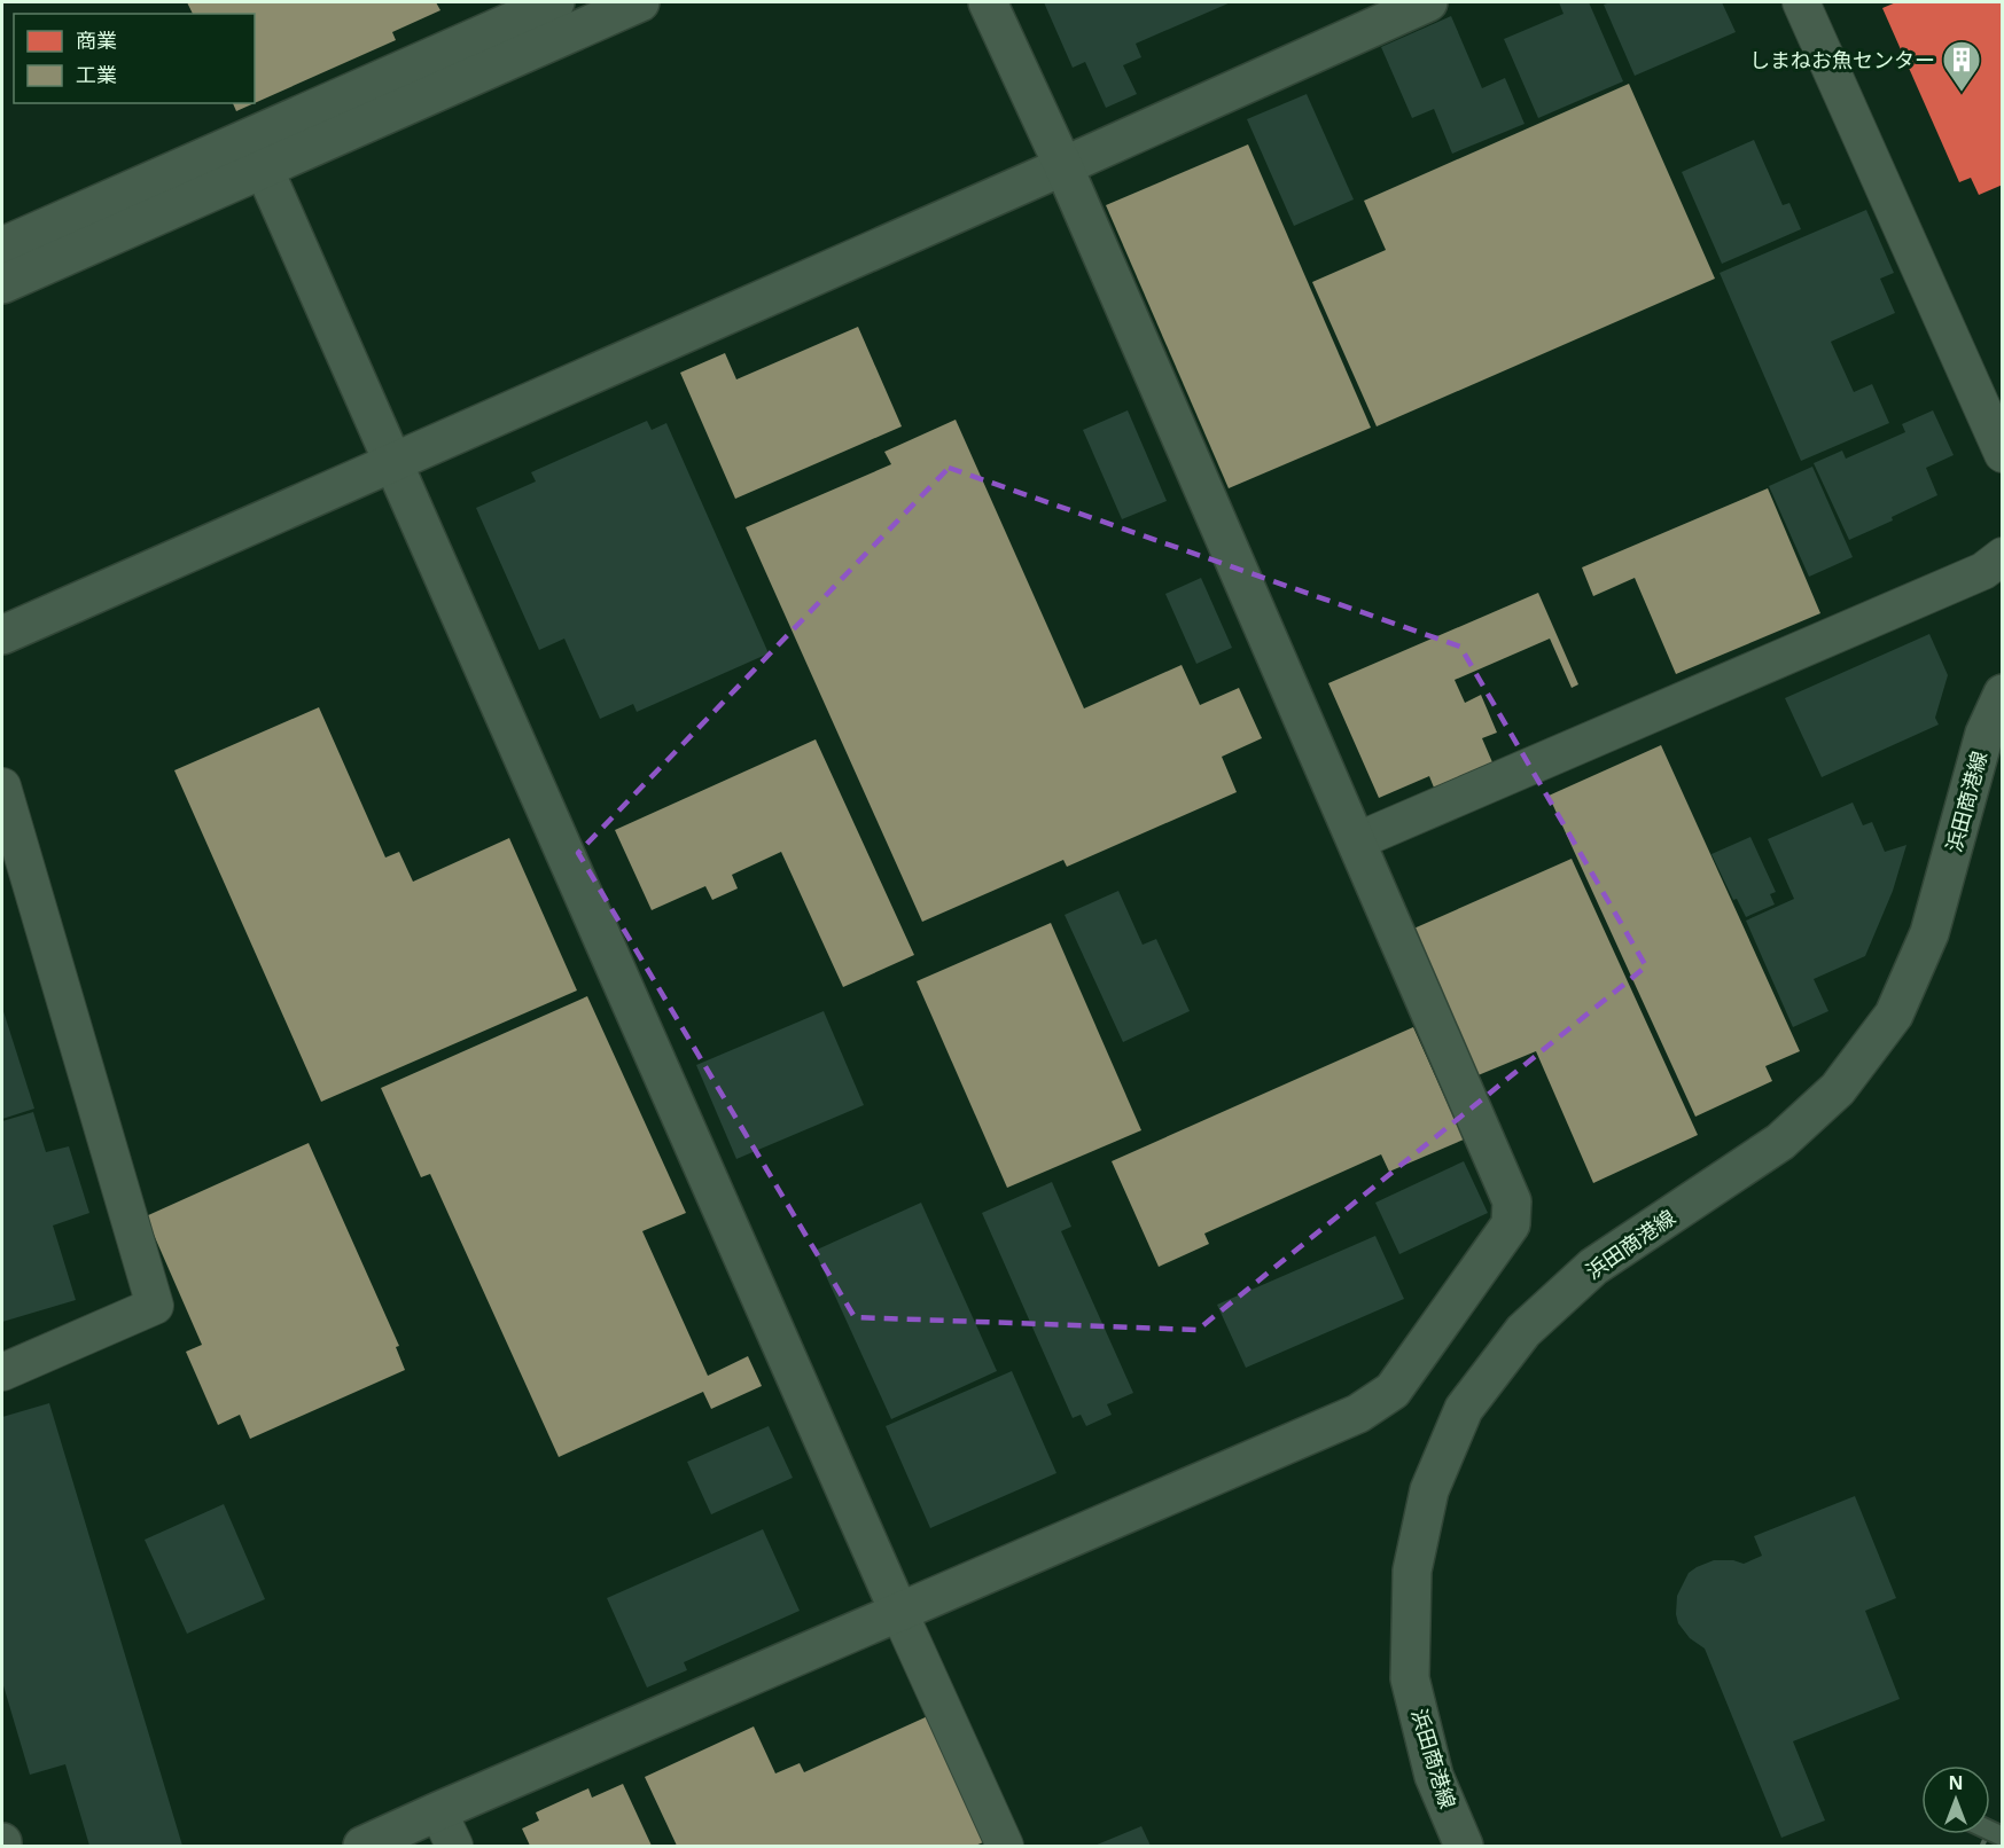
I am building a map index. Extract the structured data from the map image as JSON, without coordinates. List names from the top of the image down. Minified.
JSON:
{"streets":{"street":["浜田商港線"]},"places":{"building":["しまねお魚センター"]},"legend":["商業","工業"],"north":"top"}
